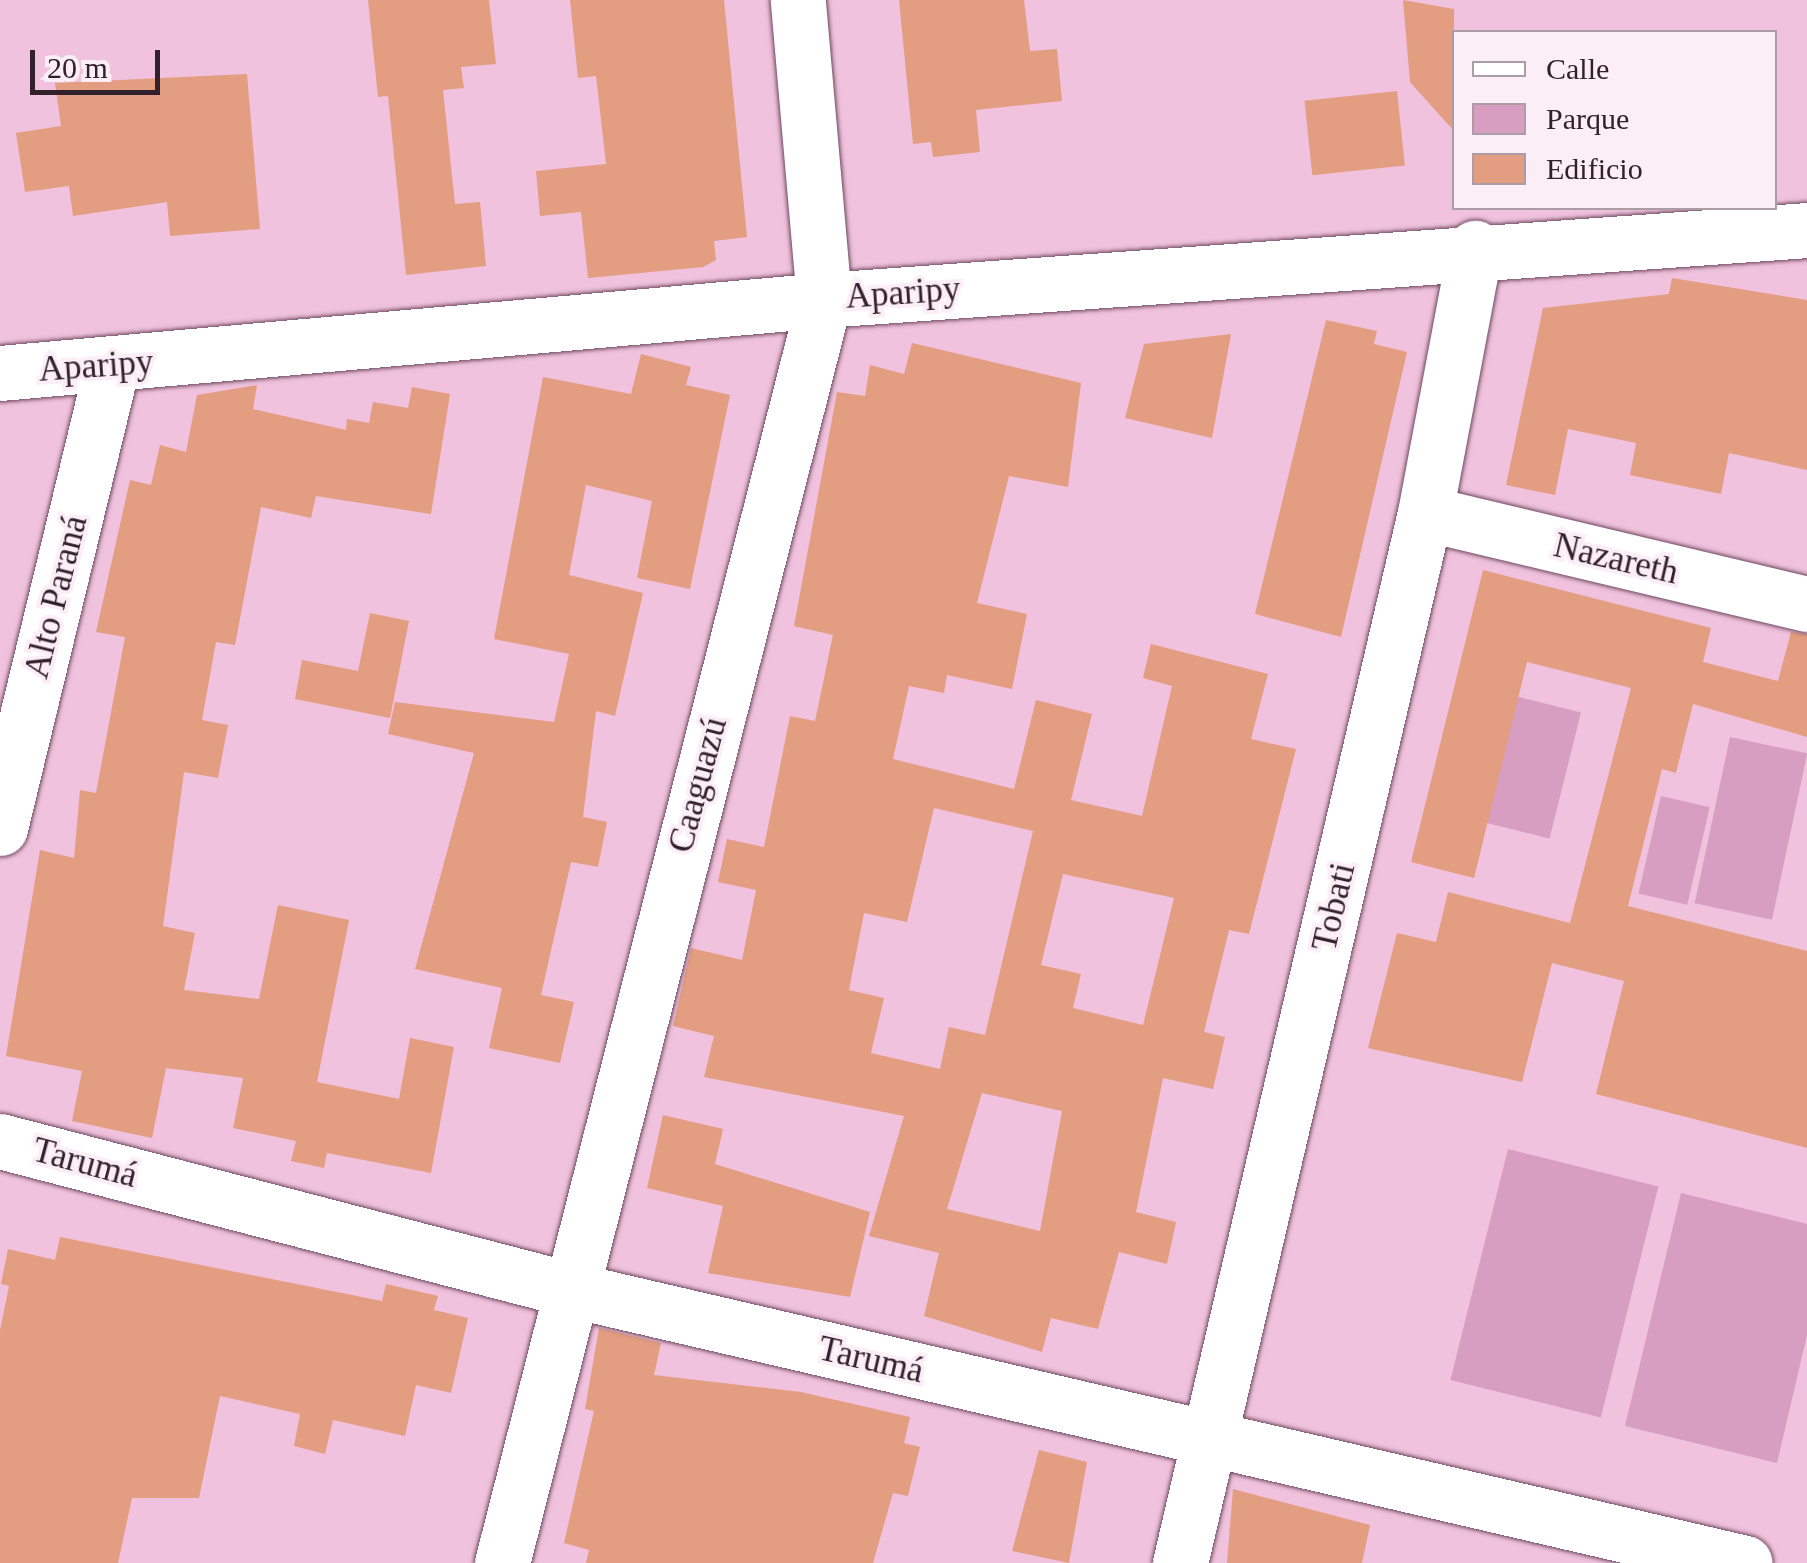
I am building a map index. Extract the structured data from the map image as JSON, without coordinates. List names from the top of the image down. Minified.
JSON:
{"streets":{"street":["Aparipy","Nazareth","Alto Paraná","Caaguazú","Tobati","Tarumá"]},"crossings":[["Aparipy","Alto Paraná"],["Aparipy","Caaguazú"],["Aparipy","Tobati"],["Nazareth","Tobati"],["Caaguazú","Tarumá"],["Tobati","Tarumá"]],"legend":["Calle","Parque","Edificio"],"scale_bar":"20 m"}
